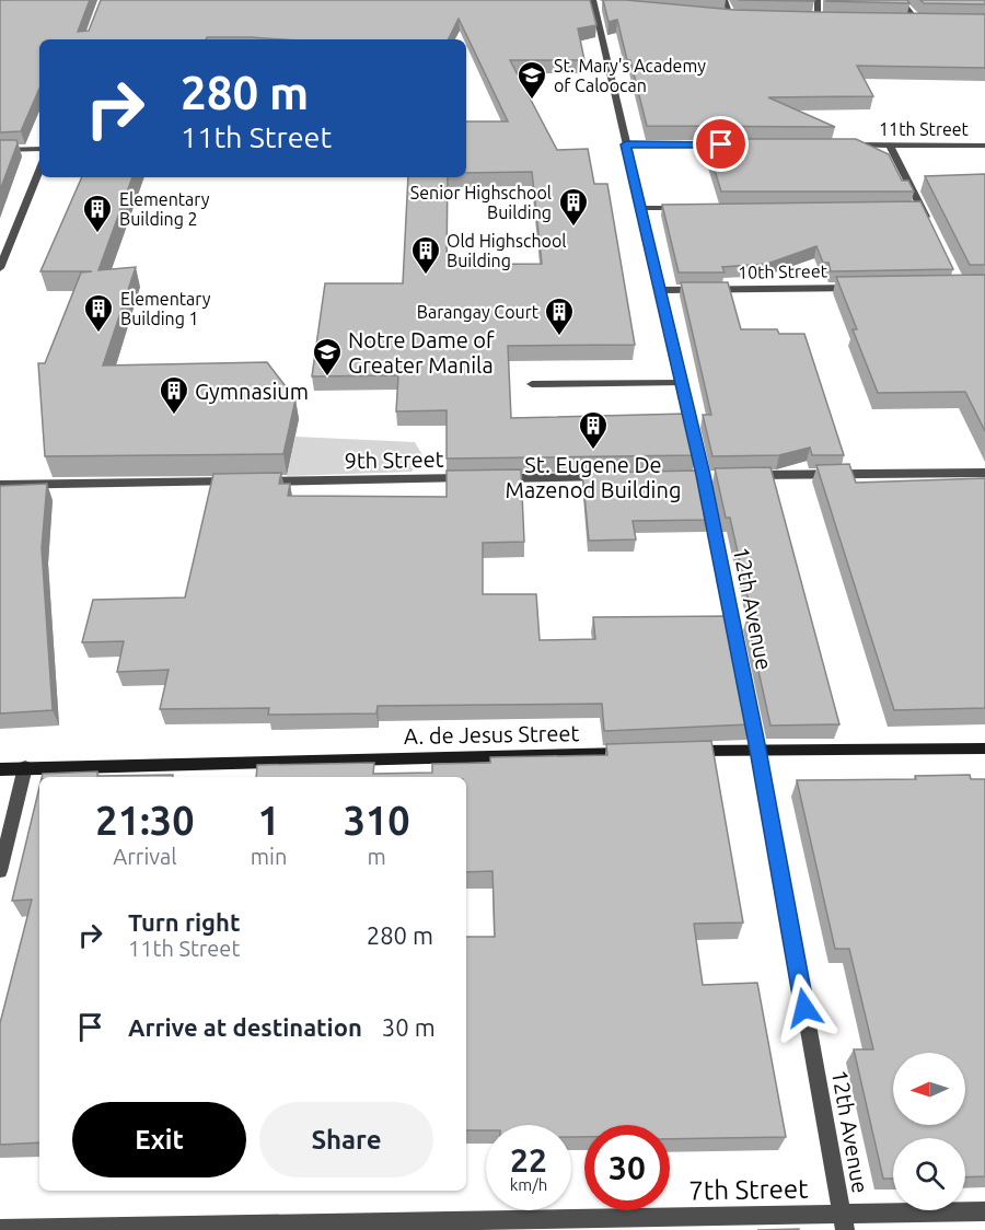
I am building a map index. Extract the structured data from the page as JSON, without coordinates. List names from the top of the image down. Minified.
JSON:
{"streets":{"main road":["A. de Jesus Street"],"street":["11th Street","10th Street","9th Street","12th Avenue","7th Street"]},"crossings":[["10th Street","12th Avenue"],["12th Avenue","7th Street"]],"places":{"school or university":["St. Mary's Academy of Caloocan","Notre Dame of Greater Manila"],"building":["Senior Highschool Building","Elementary Building 2","Old Highschool Building","Elementary Building 1","Barangay Court","Gymnasium","St. Eugene De Mazenod Building"]},"north":"left","page":{"turn":["280 m","11th Street"],"eta":["21:30","Arrival","1","min","310","m"],"list":[{"name":"Turn right","note":"11th Street","value":"280 m"},{"name":"Arrive at destination","value":"30 m"}],"buttons":["Exit","Share"],"speed":"22 km/h","limit":"30"}}
